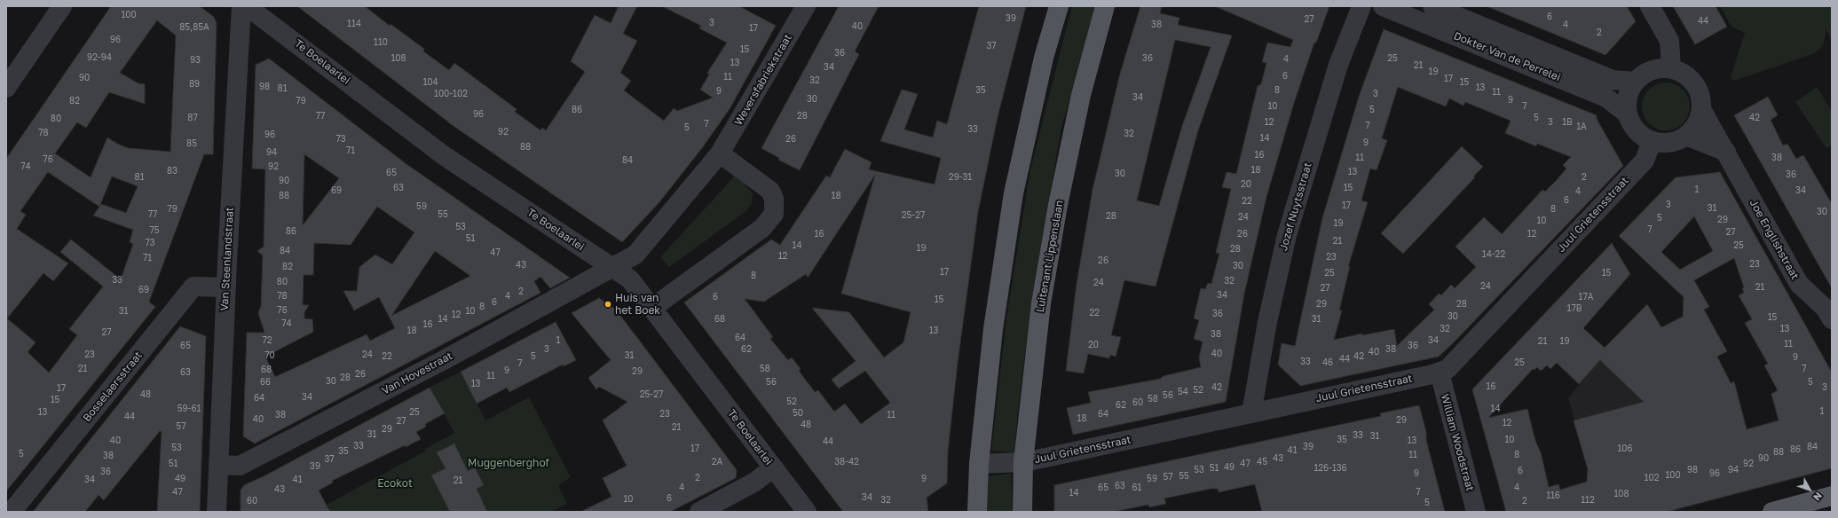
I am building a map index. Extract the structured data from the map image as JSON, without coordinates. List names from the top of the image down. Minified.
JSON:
{"streets":{"main road":["Luitenant Lippenslaan"],"street":["Dokter Van de Perrelei","Te Boelaarlei","Weversfabriekstraat","Jozef Nuytsstraat","Juul Grietensstraat","Joe Englishstraat","Van Steenlandstraat","Van Hovestraat","Bosselaersstraat","William Woodstraat"]},"crossings":[["Dokter Van de Perrelei","Juul Grietensstraat"],["Dokter Van de Perrelei","Joe Englishstraat"],["Te Boelaarlei","Weversfabriekstraat"],["Te Boelaarlei","Van Hovestraat"],["Weversfabriekstraat","Van Hovestraat"],["Jozef Nuytsstraat","Juul Grietensstraat"],["Juul Grietensstraat","Joe Englishstraat"],["Juul Grietensstraat","Luitenant Lippenslaan"],["Juul Grietensstraat","William Woodstraat"],["Van Steenlandstraat","Van Hovestraat"],["Van Steenlandstraat","Bosselaersstraat"]],"parks":["Muggenberghof","Ecokot"],"places":["Huis van het Boek"],"house_numbers":["100","6","39","27","44","3","114","38","4","40","85,85A","17","2","96","110","37","15","36","92-94","108","36","25","4","93","13","21","34","19","6","11","90","17","32","104","15","89","98","13","81","35","8","9","11","100-102","3","34","30","9","82","79","10","7","86","5","96","77","28","87","5","42","80","12","3","1B","7","7","1A","5","33","92","78","32","96","14","73","26","9","85","88","71","94","16","11","38","76","84","74","92","18","83","13","65","30","36","81","29-31","2","90","20","63","15","1","69","34","4","88","18","6","22","3","17","59","31","79","8","30","77","55","25-27","28","24","5","29","10","19","53","7","75","86","27","16","26","12","51","21","73","14","25","19","28","84","47","14-22","12","23","71","26","23","43","30","82","17","25","15","8","33","32","80","24","24","21","27","69","2","34","78","4","6","17A","15","6","29","28","8","17B","76","31","10","22","36","12","30","15","14","68","31","74","16","32","13","18","13","27","38","64","72","1","34","21","19","11","20","65","36","3","62","38","40","40","23","24","70","31","22","5","42","9","44","33","46","25","7","21","58","7","68","9","29","63","26","11","28","30","66","56","5","13","16","42","3","17","52","54","48","25-27","56","34","64","58","15","52","60","62","59-61","14","1","13","25","50","23","64","38","11","44","18","40","29","27","12","48","57","21","29","31","33","31","35","10","40","13","44","33","39","84","53","17","106","86","41","35","88","5","11","8","38","43","90","37","2A","38-42","45","51","47","92","39","49","51","126-136","53","98","94","6","36","9","96","100","55","57","2","102","49","9","59","34","41","21","63","4","65","61","4","43","47","7","14","108","116","34","6","10","32","112","60","2","5"],"north":"bottom right"}
